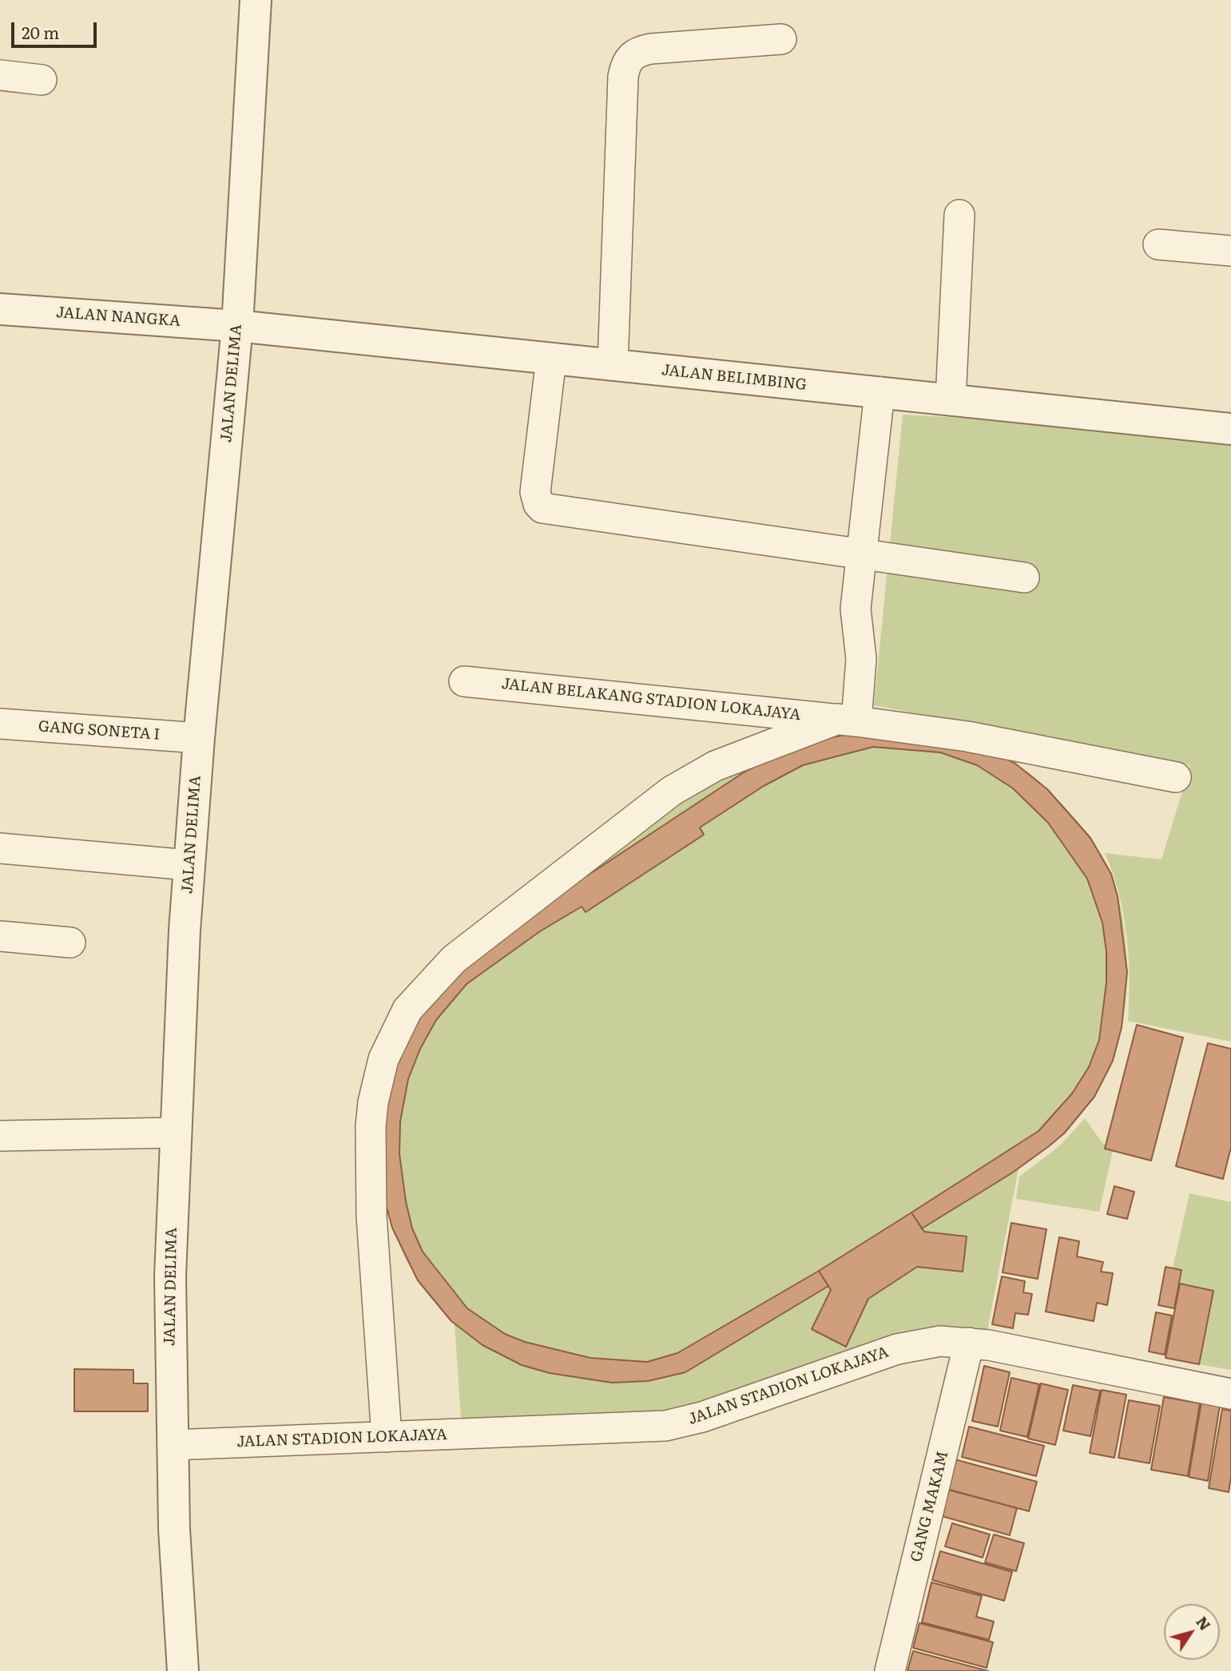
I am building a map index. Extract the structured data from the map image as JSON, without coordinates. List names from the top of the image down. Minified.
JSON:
{"streets":{"street":["JALAN NANGKA","JALAN BELIMBING","JALAN DELIMA","JALAN BELAKANG STADION LOKAJAYA","GANG SONETA I","JALAN STADION LOKAJAYA","GANG MAKAM"]},"crossings":[["JALAN NANGKA","JALAN BELIMBING"],["JALAN NANGKA","JALAN DELIMA"],["JALAN BELIMBING","JALAN DELIMA"],["JALAN DELIMA","GANG SONETA I"],["JALAN DELIMA","JALAN STADION LOKAJAYA"],["JALAN BELAKANG STADION LOKAJAYA","JALAN STADION LOKAJAYA"],["JALAN STADION LOKAJAYA","GANG MAKAM"]],"scale_bar":"20 m","north":"top right"}
